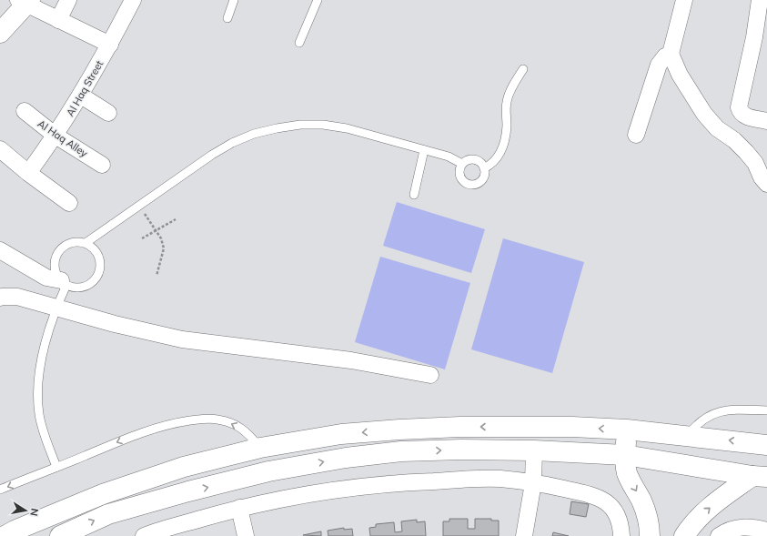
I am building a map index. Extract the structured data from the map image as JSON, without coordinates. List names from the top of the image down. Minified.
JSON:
{"streets":{"street":["Al Haq Street","Al Haq Alley"]},"crossings":[["Al Haq Street","Al Haq Alley"]],"north":"right"}
